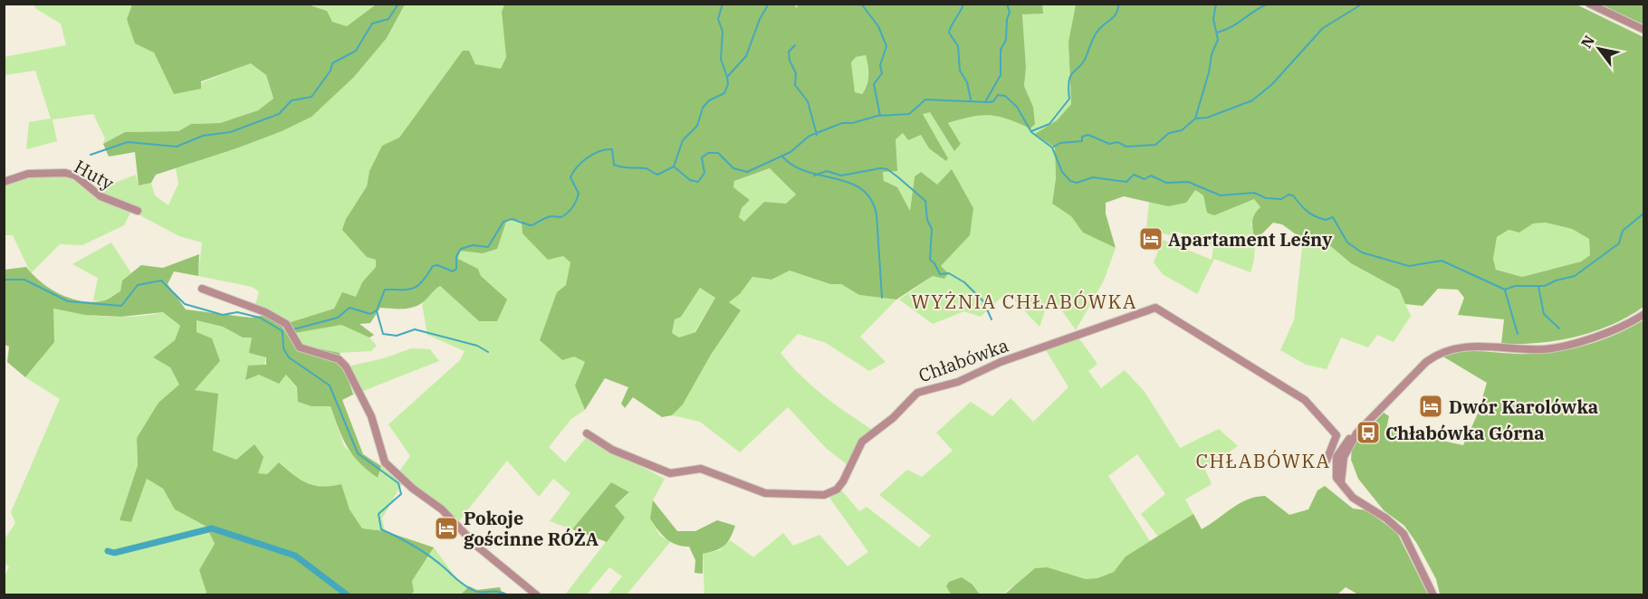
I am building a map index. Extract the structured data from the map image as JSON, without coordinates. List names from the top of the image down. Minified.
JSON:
{"streets":{"street":["Huty","Chłabówka"]},"districts":["WYŻNIA CHŁABÓWKA","CHŁABÓWKA"],"places":{"hotel":["Apartament Leśny","Dwór Karolówka","Pokoje gościnne RÓŻA"],"bus stop":["Chłabówka Górna"]},"north":"top left"}
